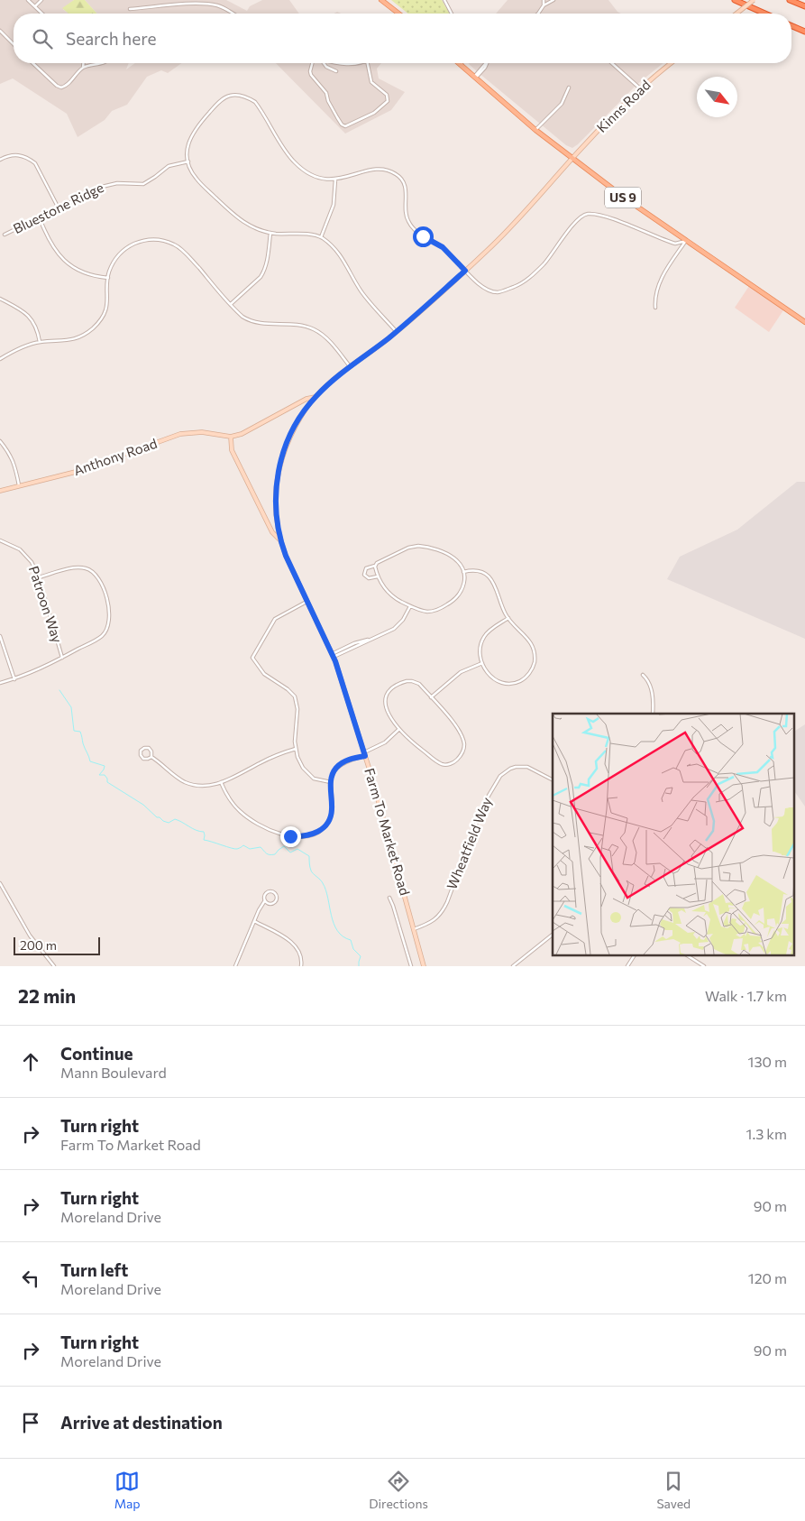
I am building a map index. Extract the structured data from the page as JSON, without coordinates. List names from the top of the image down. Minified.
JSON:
{"streets":{"main road":["US 9"],"street":["Kinns Road","Bluestone Ridge","Anthony Road","Patroon Way","Farm To Market Road","Wheatfield Way"]},"crossings":[["Kinns Road","US 9"],["Kinns Road","Farm To Market Road"],["US 9","Farm To Market Road"],["Farm To Market Road","Wheatfield Way"]],"scale_bar":"200 m","north":"bottom right","page":{"search":"Search here","scale":"200 m","heading":["22 min","Walk · 1.7 km"],"list":[["Continue","Mann Boulevard","130 m"],["Turn right","Farm To Market Road","1.3 km"],["Turn right","Moreland Drive","90 m"],["Turn left","Moreland Drive","120 m"],["Turn right","Moreland Drive","90 m"],"Arrive at destination"],"nav":["Map","Directions","Saved"]}}
